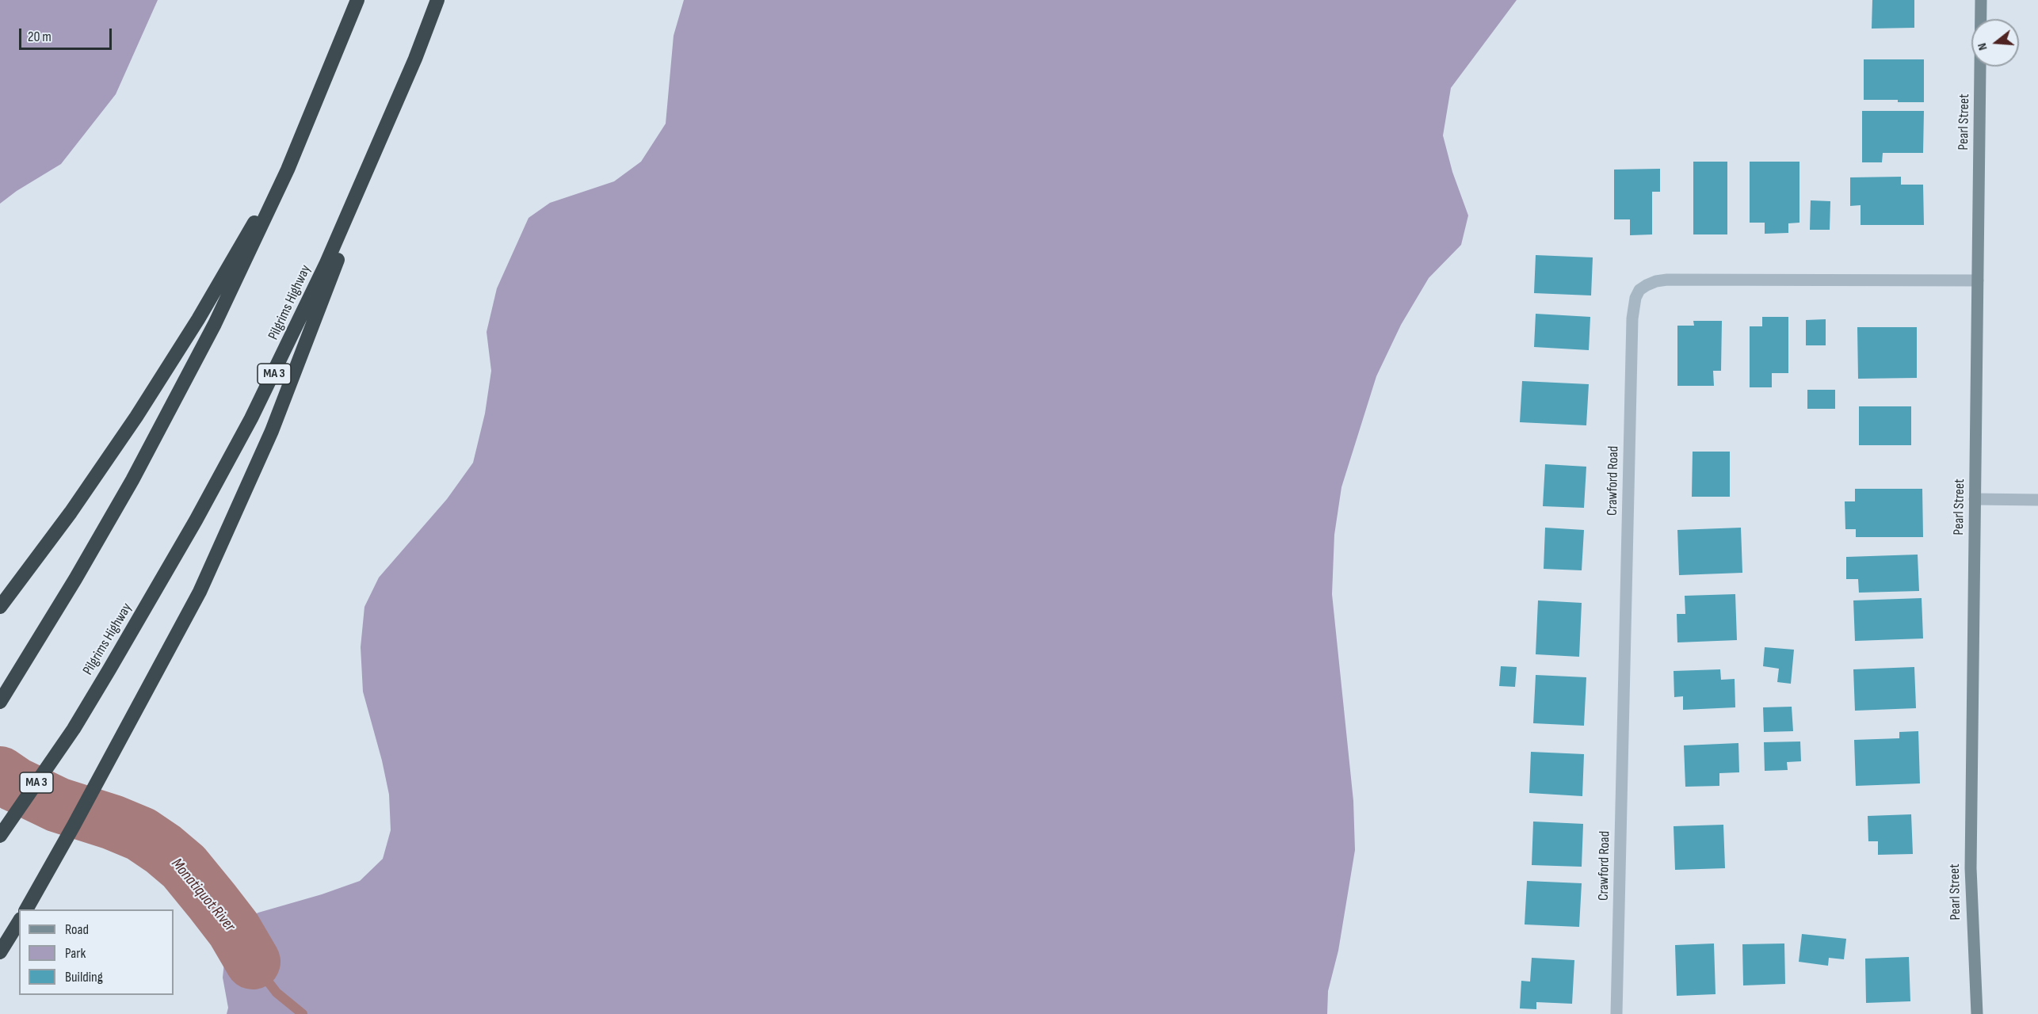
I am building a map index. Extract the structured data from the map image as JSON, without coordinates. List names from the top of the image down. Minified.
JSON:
{"streets":{"highway":["Pilgrims Highway","MA 3"],"main road":["Pearl Street"],"street":["Crawford Road"]},"crossings":[["Pearl Street","Crawford Road"]],"water":["Monatiquot River"],"legend":["Road","Park","Building"],"scale_bar":"20 m","north":"left"}
